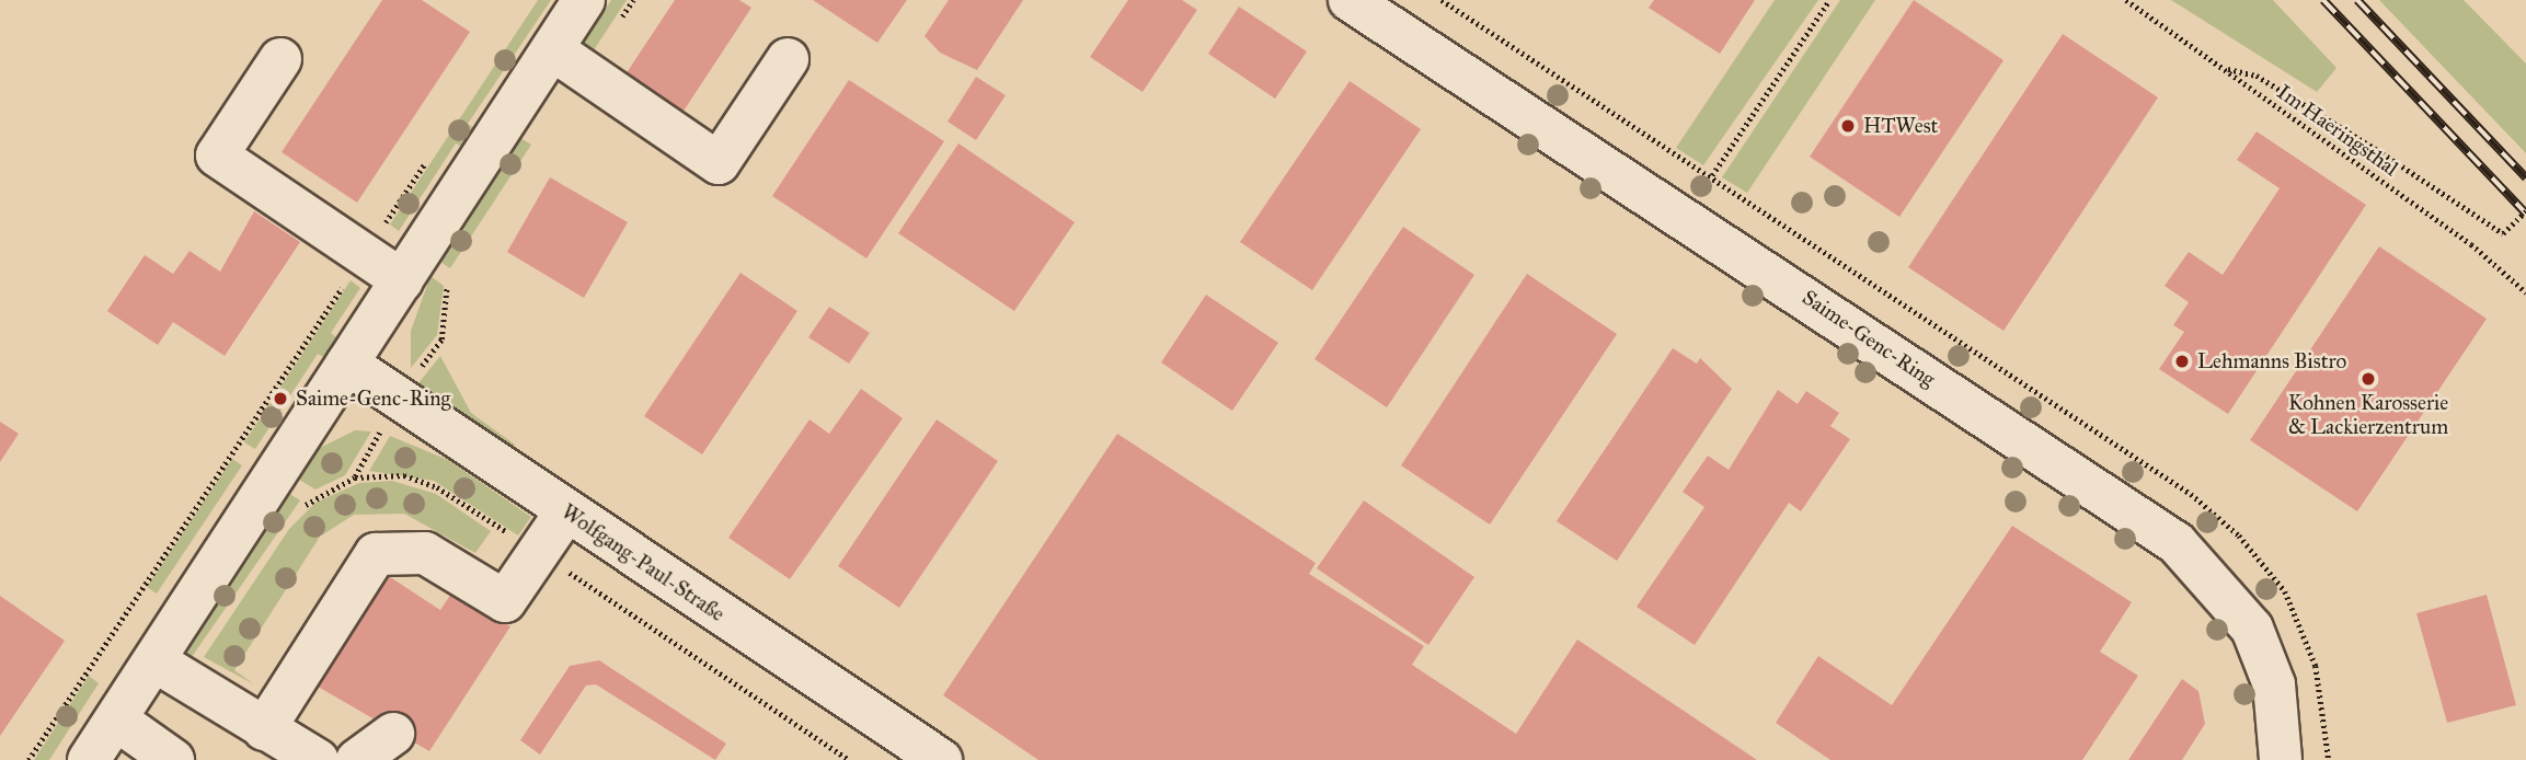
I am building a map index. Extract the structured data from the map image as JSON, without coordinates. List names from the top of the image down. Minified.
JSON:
{"streets":{"street":["Saime-Genc-Ring","Wolfgang-Paul-Straße"],"path":["Im Haeringsthal"]},"places":["HTWest","Lehmanns Bistro","Kohnen Karosserie & Lackierzentrum","Saime-Genc-Ring"]}
